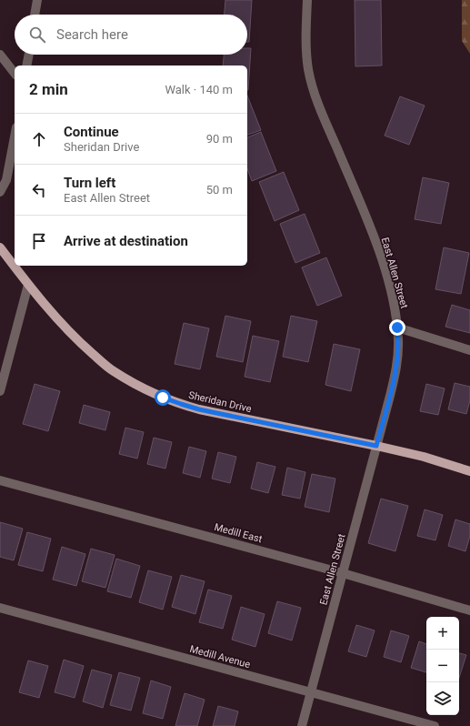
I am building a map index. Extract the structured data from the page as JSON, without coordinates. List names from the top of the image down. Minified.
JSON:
{"streets":{"main road":["Sheridan Drive"],"street":["East Allen Street","Medill East","Medill Avenue"]},"crossings":[["East Allen Street","Sheridan Drive"],["East Allen Street","Medill East"],["East Allen Street","Medill Avenue"]],"page":{"search":"Search here","heading":["2 min","Walk · 140 m"],"list":[["Continue","Sheridan Drive","90 m"],["Turn left","East Allen Street","50 m"],"Arrive at destination"],"map_buttons":["+","−"]}}
